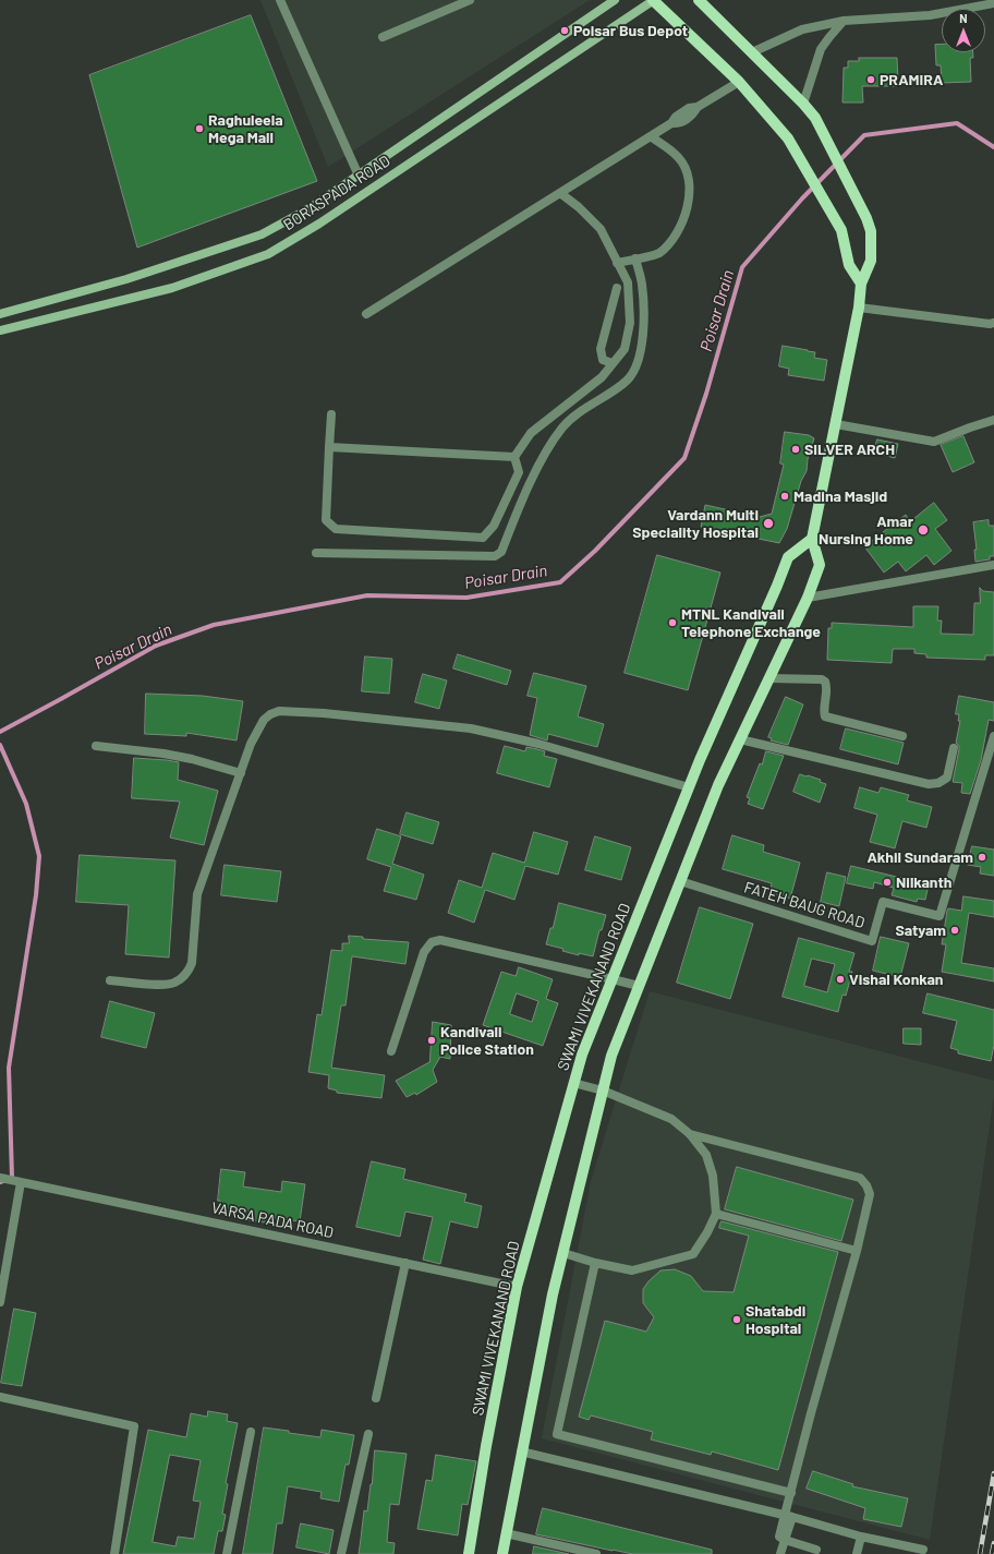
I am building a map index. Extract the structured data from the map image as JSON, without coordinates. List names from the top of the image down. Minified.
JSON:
{"streets":{"main road":["BORASPADA ROAD","SWAMI VIVEKANAND ROAD"],"street":["FATEH BAUG ROAD","VARSA PADA ROAD"]},"crossings":[["SWAMI VIVEKANAND ROAD","VARSA PADA ROAD"]],"water":["Poisar Drain"],"places":["Poisar Bus Depot","PRAMIRA","Raghuleela Mega Mall","SILVER ARCH","Madina Masjid","Vardann Multi Speciality Hospital","Amar Nursing Home","MTNL Kandivali Telephone Exchange","Akhil Sundaram","Nilkanth","Satyam","Vishal Konkan","Kandivali Police Station","Shatabdi Hospital"],"north":"top"}
